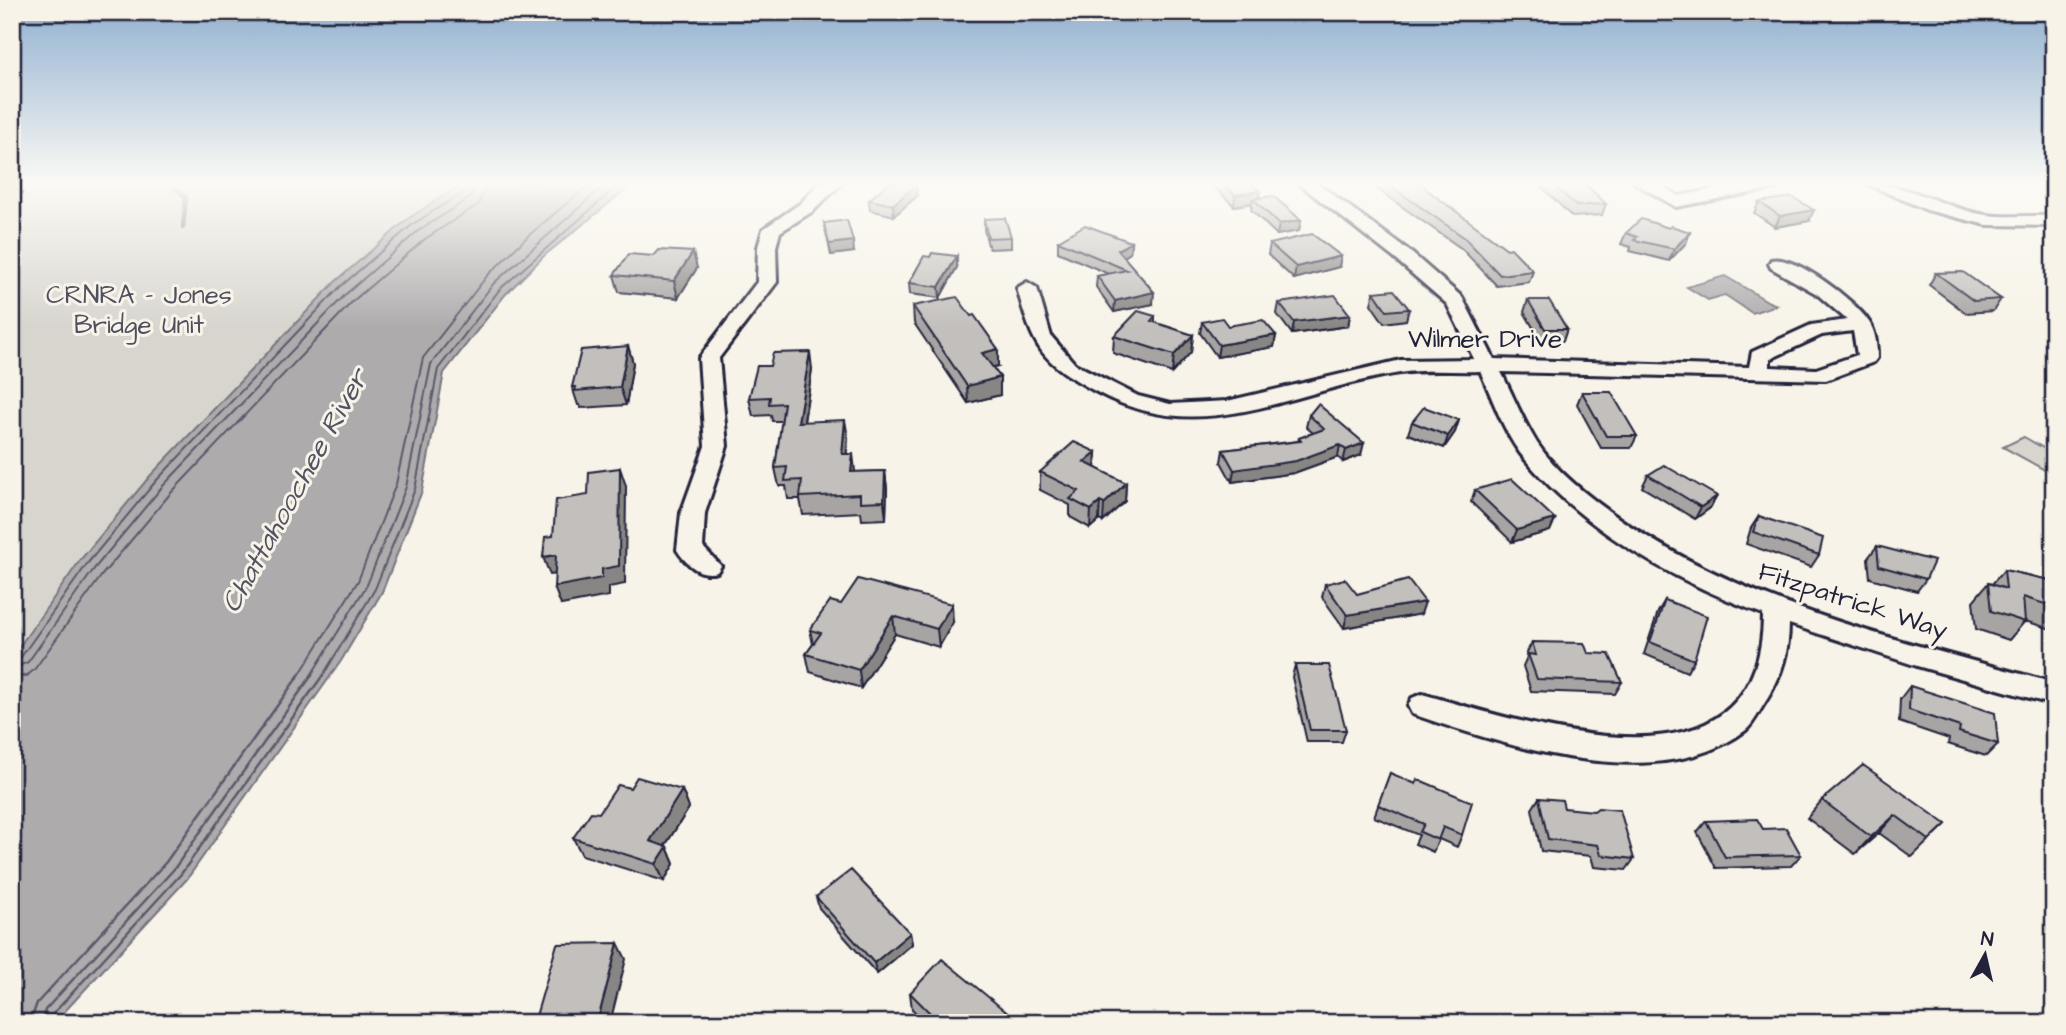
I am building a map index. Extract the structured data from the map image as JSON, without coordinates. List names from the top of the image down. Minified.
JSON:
{"streets":{"street":["Wilmer Drive","Fitzpatrick Way"]},"crossings":[["Wilmer Drive","Fitzpatrick Way"]],"water":["Chattahoochee River"],"parks":["CRNRA - Jones Bridge Unit"],"north":"top"}
